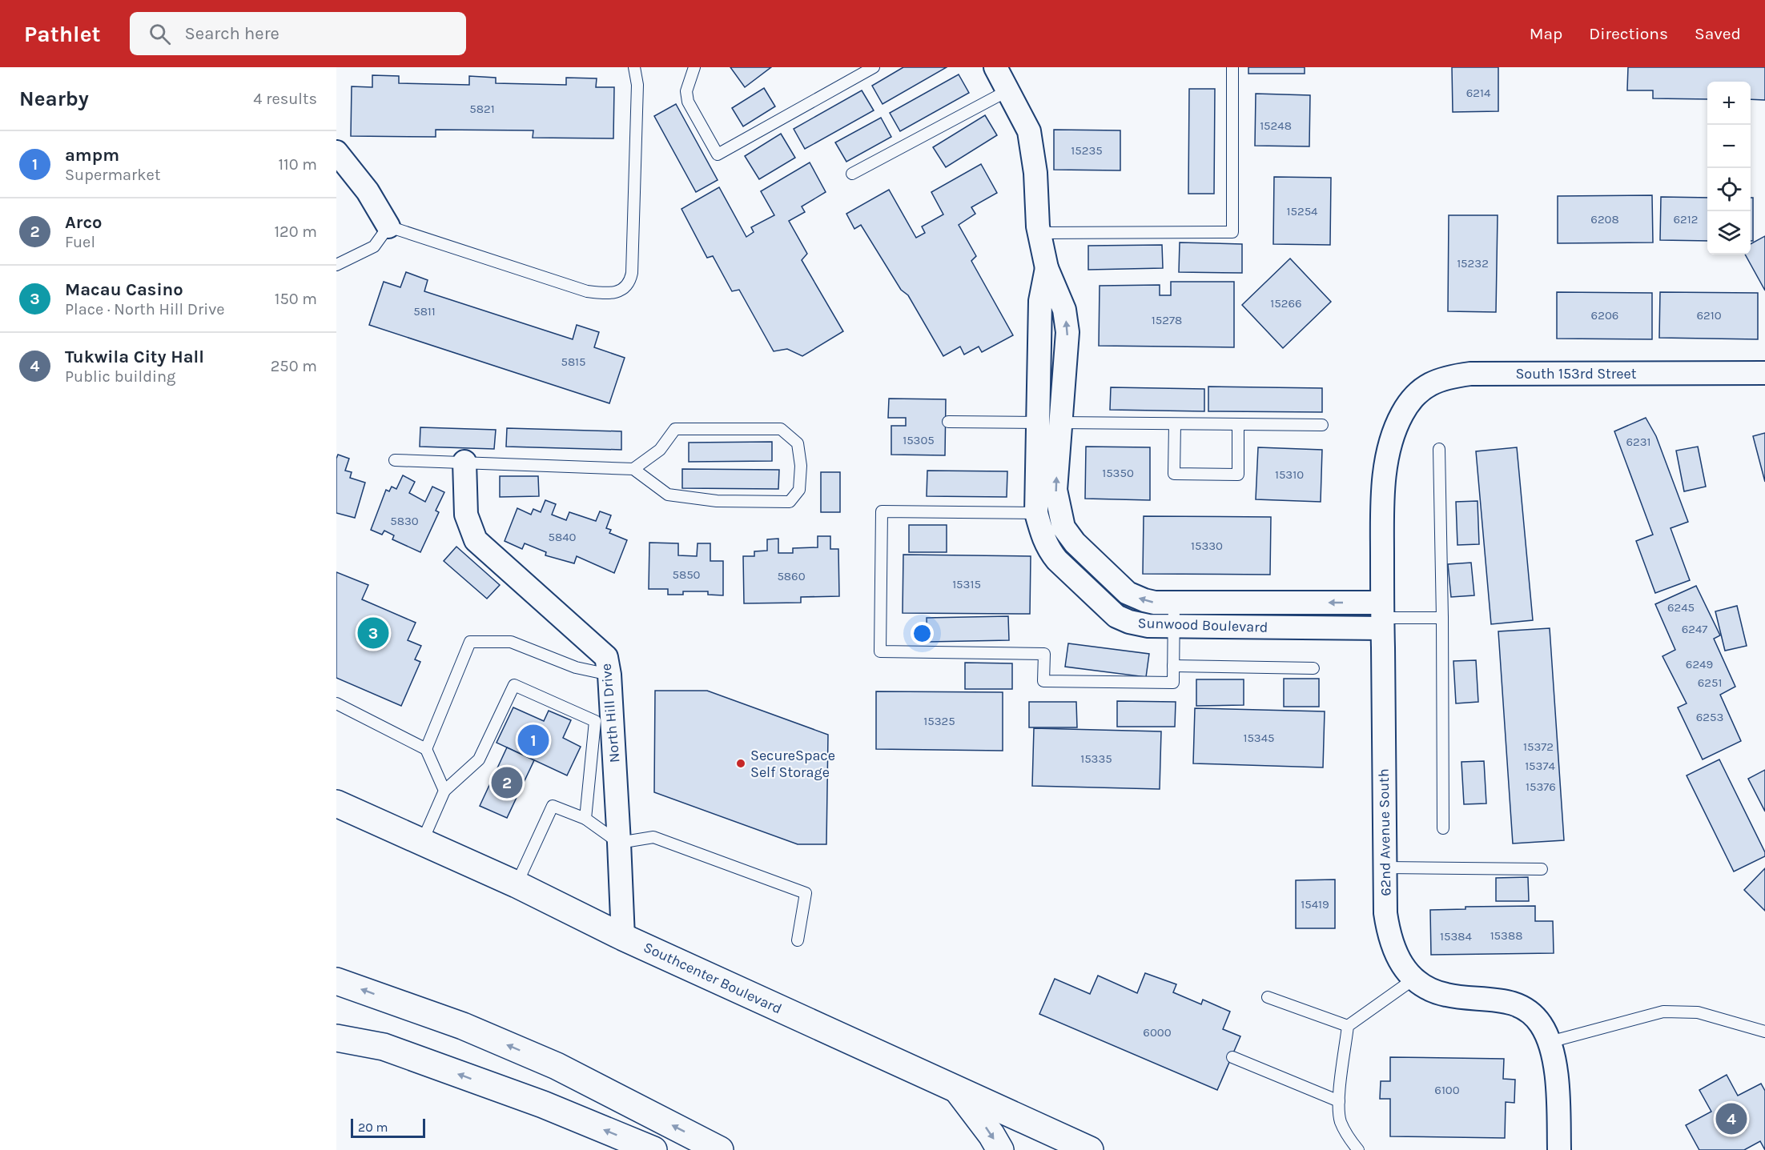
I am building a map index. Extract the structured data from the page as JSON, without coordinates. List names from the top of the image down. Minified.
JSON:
{"streets":{"main road":["Southcenter Boulevard"],"street":["South 153rd Street","Sunwood Boulevard","North Hill Drive","62nd Avenue South"]},"crossings":[["South 153rd Street","62nd Avenue South"],["Sunwood Boulevard","62nd Avenue South"],["North Hill Drive","Southcenter Boulevard"]],"places":["SecureSpace Self Storage"],"house_numbers":["6214","5821","15248","15235","15254","6208","6212","15232","15266","5811","6206","6210","15278","5815","15305","6231","15350","15310","5830","5840","15330","5850","5860","15315","6245","6247","6249","6251","6253","15325","15345","15372","15335","15374","15376","15419","15388","15384","6000","6100"],"scale_bar":"20 m","page":{"header":"Pathlet","search":"Search here","nav":["Map","Directions","Saved"],"heading":["Nearby","4 results"],"map_buttons":["+","−"],"list":[{"mark":"1","name":"ampm","note":"Supermarket","value":"110 m"},{"mark":"2","name":"Arco","note":"Fuel","value":"120 m"},{"mark":"3","name":"Macau Casino","note":"Place · North Hill Drive","value":"150 m"},{"mark":"4","name":"Tukwila City Hall","note":"Public building","value":"250 m"}],"pins":["3","1","2","4"],"scale":"20 m"}}
